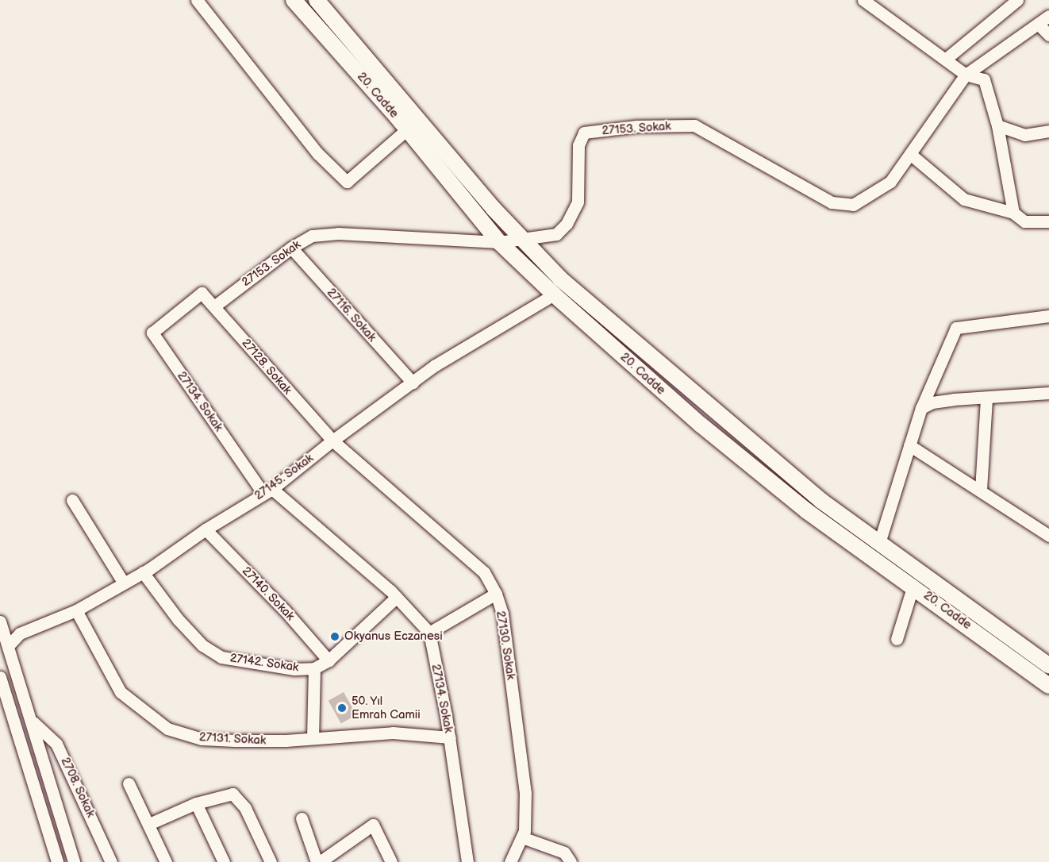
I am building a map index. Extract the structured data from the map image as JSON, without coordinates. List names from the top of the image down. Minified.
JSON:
{"streets":{"main road":["20. Cadde"],"street":["27153. Sokak","27116. Sokak","27128. Sokak","27134. Sokak","27145. Sokak","27140. Sokak","27130. Sokak","27142. Sokak","27131. Sokak","2708. Sokak"]},"crossings":[["20. Cadde","27153. Sokak"],["20. Cadde","27145. Sokak"],["27153. Sokak","27116. Sokak"],["27153. Sokak","27128. Sokak"],["27116. Sokak","27145. Sokak"],["27128. Sokak","27134. Sokak"],["27128. Sokak","27145. Sokak"],["27128. Sokak","27130. Sokak"],["27134. Sokak","27145. Sokak"],["27134. Sokak","27142. Sokak"],["27134. Sokak","27131. Sokak"],["27145. Sokak","27140. Sokak"],["27145. Sokak","27130. Sokak"],["27145. Sokak","27142. Sokak"],["27145. Sokak","27131. Sokak"],["27140. Sokak","27142. Sokak"]],"places":["Okyanus Eczanesi","50. Yıl Emrah Camii"]}
